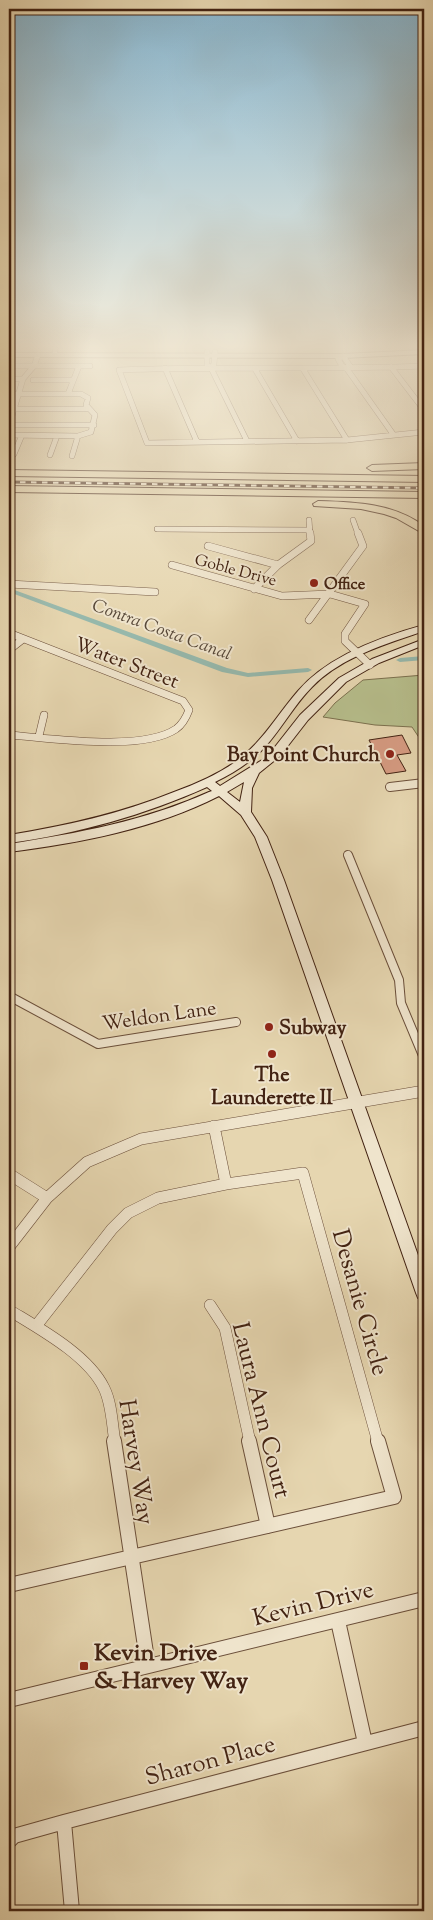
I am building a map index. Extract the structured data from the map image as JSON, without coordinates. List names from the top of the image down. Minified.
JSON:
{"streets":{"street":["Goble Drive","Water Street","Weldon Lane","Desanie Circle","Laura Ann Court","Harvey Way","Kevin Drive","Sharon Place"]},"crossings":[["Desanie Circle","Laura Ann Court"],["Desanie Circle","Harvey Way"],["Harvey Way","Kevin Drive"]],"water":["Contra Costa Canal"],"places":{"other":["Office","Bay Point Church","Subway","The Launderette II"],"transit":["Kevin Drive & Harvey Way"]}}
